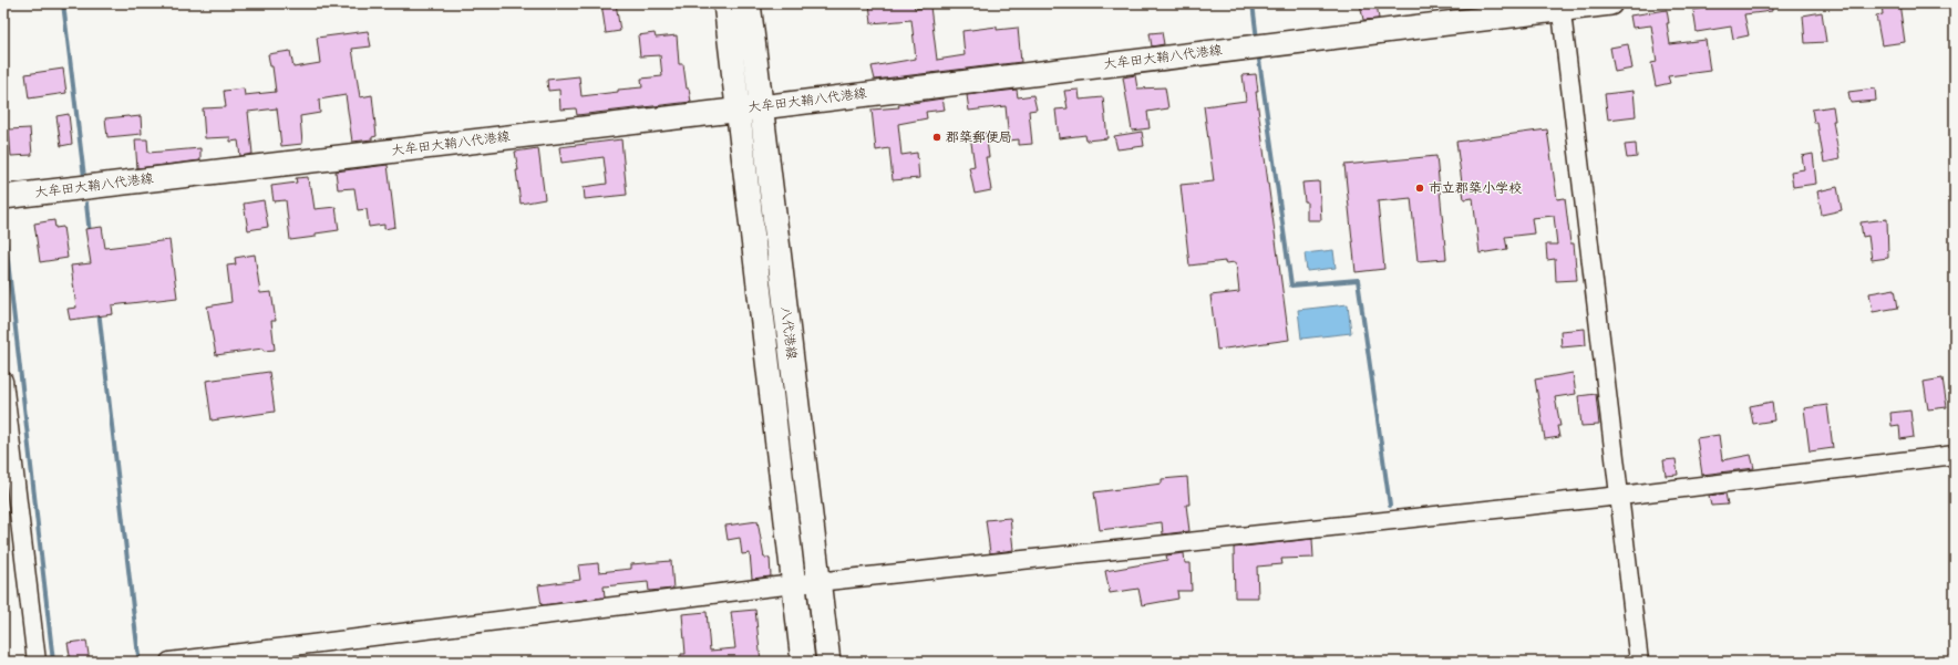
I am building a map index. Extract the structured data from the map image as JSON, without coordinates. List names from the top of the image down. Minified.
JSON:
{"streets":{"main road":["大牟田大鞘八代港線","八代港線"]},"crossings":[["大牟田大鞘八代港線","八代港線"]],"places":["郡築郵便局","市立郡築小学校"]}
